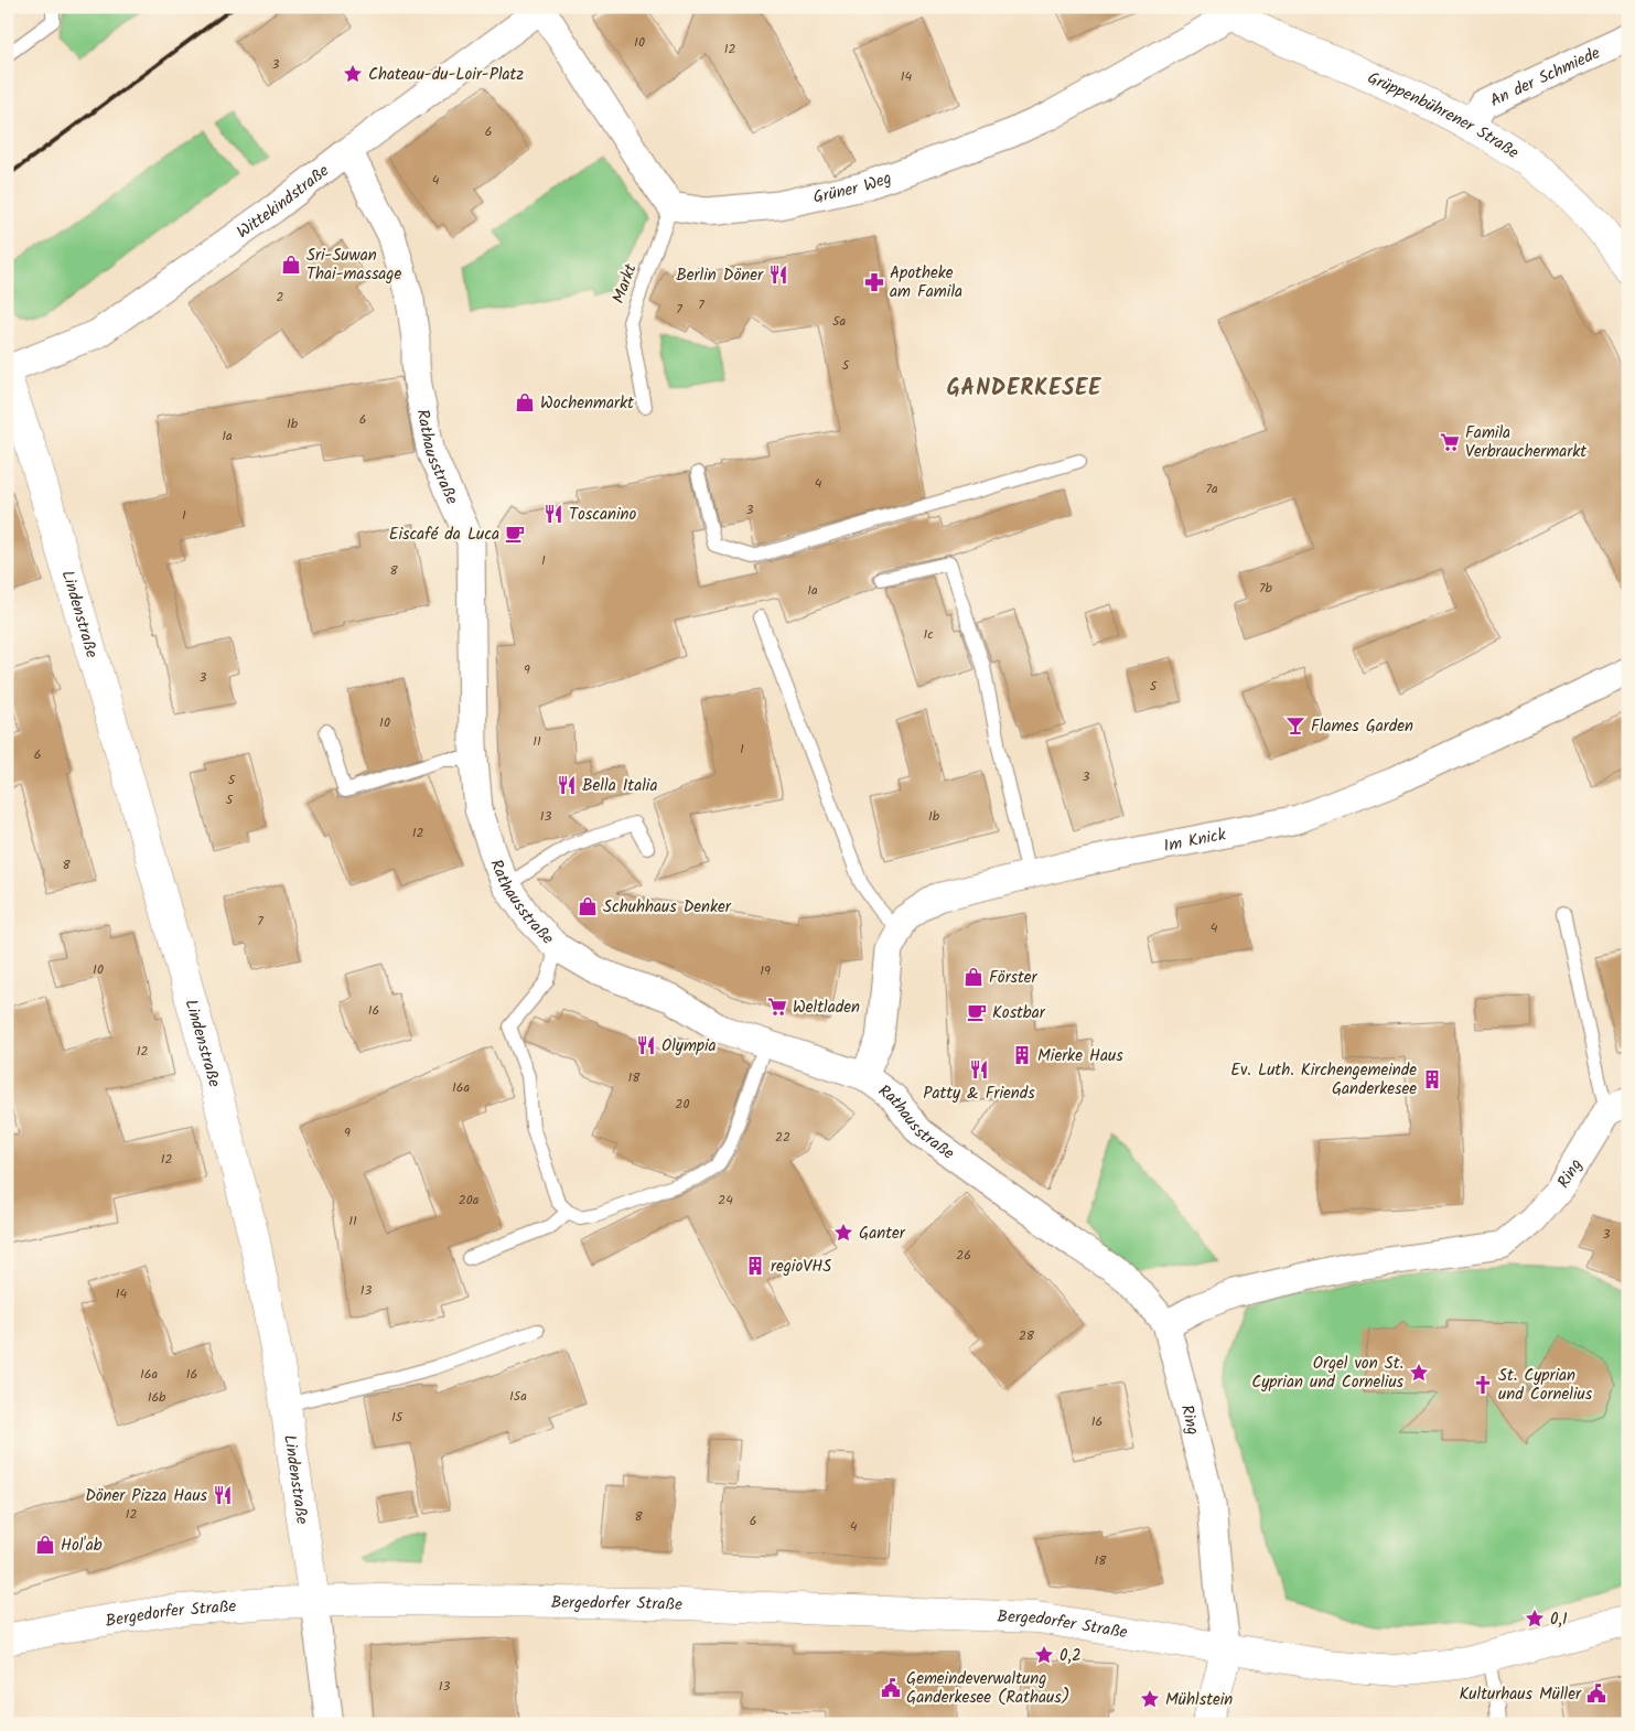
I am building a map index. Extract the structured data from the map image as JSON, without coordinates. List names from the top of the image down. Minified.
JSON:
{"streets":{"street":["An der Schmiede","Grüppenbührener Straße","Grüner Weg","Wittekindstraße","Rathausstraße","Lindenstraße","Im Knick","Ring","Bergedorfer Straße"],"lane":["Markt"]},"crossings":[["An der Schmiede","Grüppenbührener Straße"],["Grüppenbührener Straße","Grüner Weg"],["Grüner Weg","Markt"],["Wittekindstraße","Rathausstraße"],["Rathausstraße","Im Knick"],["Rathausstraße","Ring"],["Lindenstraße","Bergedorfer Straße"],["Ring","Bergedorfer Straße"]],"districts":["GANDERKESEE"],"places":{"place":["Chateau-du-Loir-Platz","Ganter","Orgel von St. Cyprian und Cornelius","0,1","0,2","Mühlstein"],"shop":["Sri-Suwan Thai-massage","Wochenmarkt","Schuhhaus Denker","Förster","Hol'ab"],"restaurant":["Berlin Döner","Toscanino","Bella Italia","Olympia","Patty & Friends","Döner Pizza Haus"],"pharmacy":["Apotheke am Famila"],"supermarket":["Famila Verbrauchermarkt","Weltladen"],"cafe":["Eiscafé da Luca","Kostbar"],"bar":["Flames Garden"],"building":["Mierke Haus","Ev. Luth. Kirchengemeinde Ganderkesee","regioVHS"],"church":["St. Cyprian und Cornelius"],"public building":["Gemeindeverwaltung Ganderkesee (Rathaus)","Kulturhaus Müller"]},"house_numbers":["10","12","3","14","6","4","2","7","7","5a","5","6","1b","1a","4","7a","3","1","1","8","7b","1a","1c","9","3","5","10","11","1","6","3","5","5","13","1b","12","8","7","4","10","19","16","12","18","16a","20","9","22","12","20a","24","11","3","26","13","14","28","16a","16","15a","16b","15","16","12","8","6","4","18","13"]}
